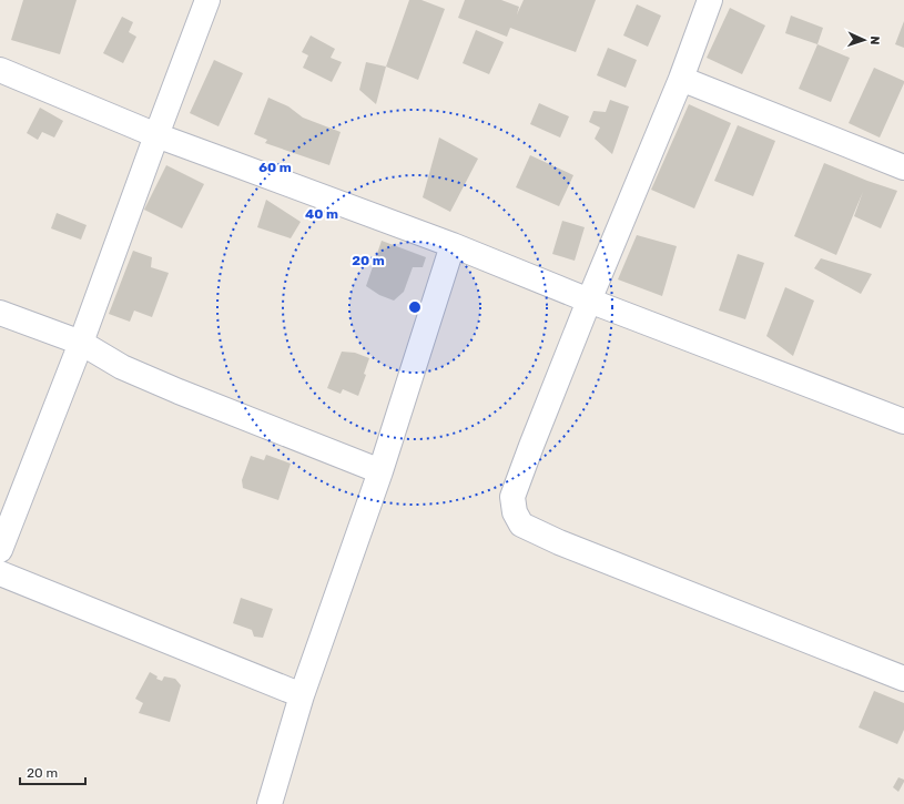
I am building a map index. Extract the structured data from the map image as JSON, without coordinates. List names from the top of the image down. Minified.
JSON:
{"scale_bar":"20 m","north":"right","rings":["60 m","40 m","20 m"]}
